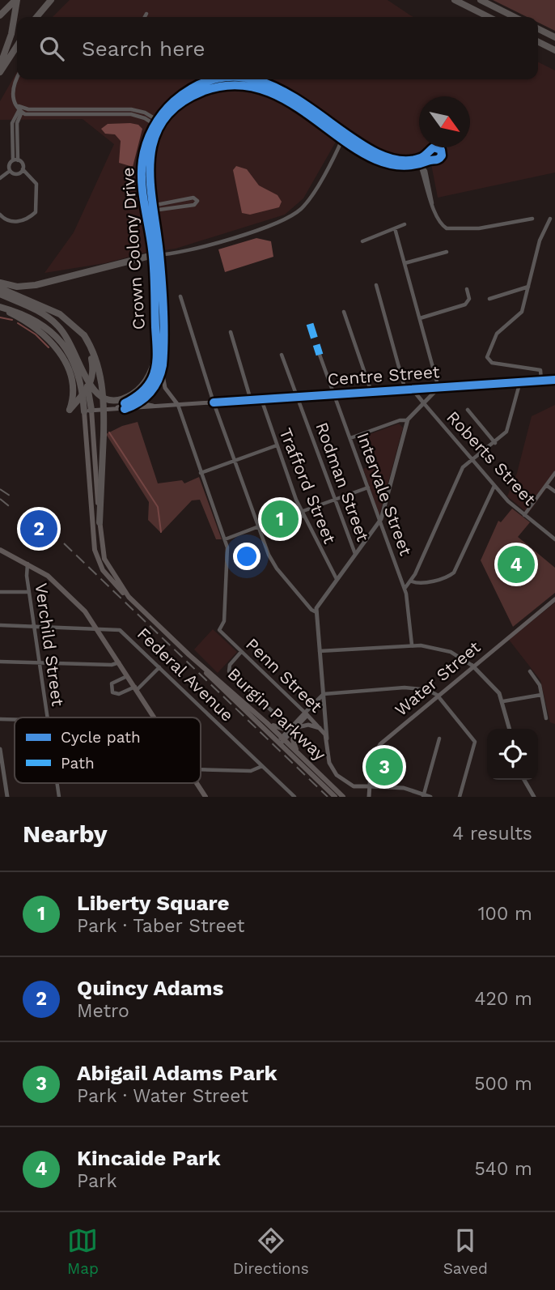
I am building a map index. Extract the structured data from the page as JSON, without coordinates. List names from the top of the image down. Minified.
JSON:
{"streets":{"main road":["Centre Street","Penn Street","Water Street","Burgin Parkway"],"street":["Crown Colony Drive","Roberts Street","Rodman Street","Trafford Street","Intervale Street","Verchild Street","Federal Avenue"]},"crossings":[["Crown Colony Drive","Centre Street"],["Centre Street","Roberts Street"],["Centre Street","Rodman Street"],["Centre Street","Trafford Street"],["Centre Street","Intervale Street"],["Centre Street","Burgin Parkway"],["Verchild Street","Federal Avenue"],["Penn Street","Water Street"]],"legend":["Cycle path","Path"],"north":"bottom right","page":{"search":"Search here","pins":["1","2","4","3"],"heading":["Nearby","4 results"],"list":[{"mark":"1","name":"Liberty Square","note":"Park · Taber Street","value":"100 m"},{"mark":"2","name":"Quincy Adams","note":"Metro","value":"420 m"},{"mark":"3","name":"Abigail Adams Park","note":"Park · Water Street","value":"500 m"},{"mark":"4","name":"Kincaide Park","note":"Park","value":"540 m"}],"nav":["Map","Directions","Saved"]}}
